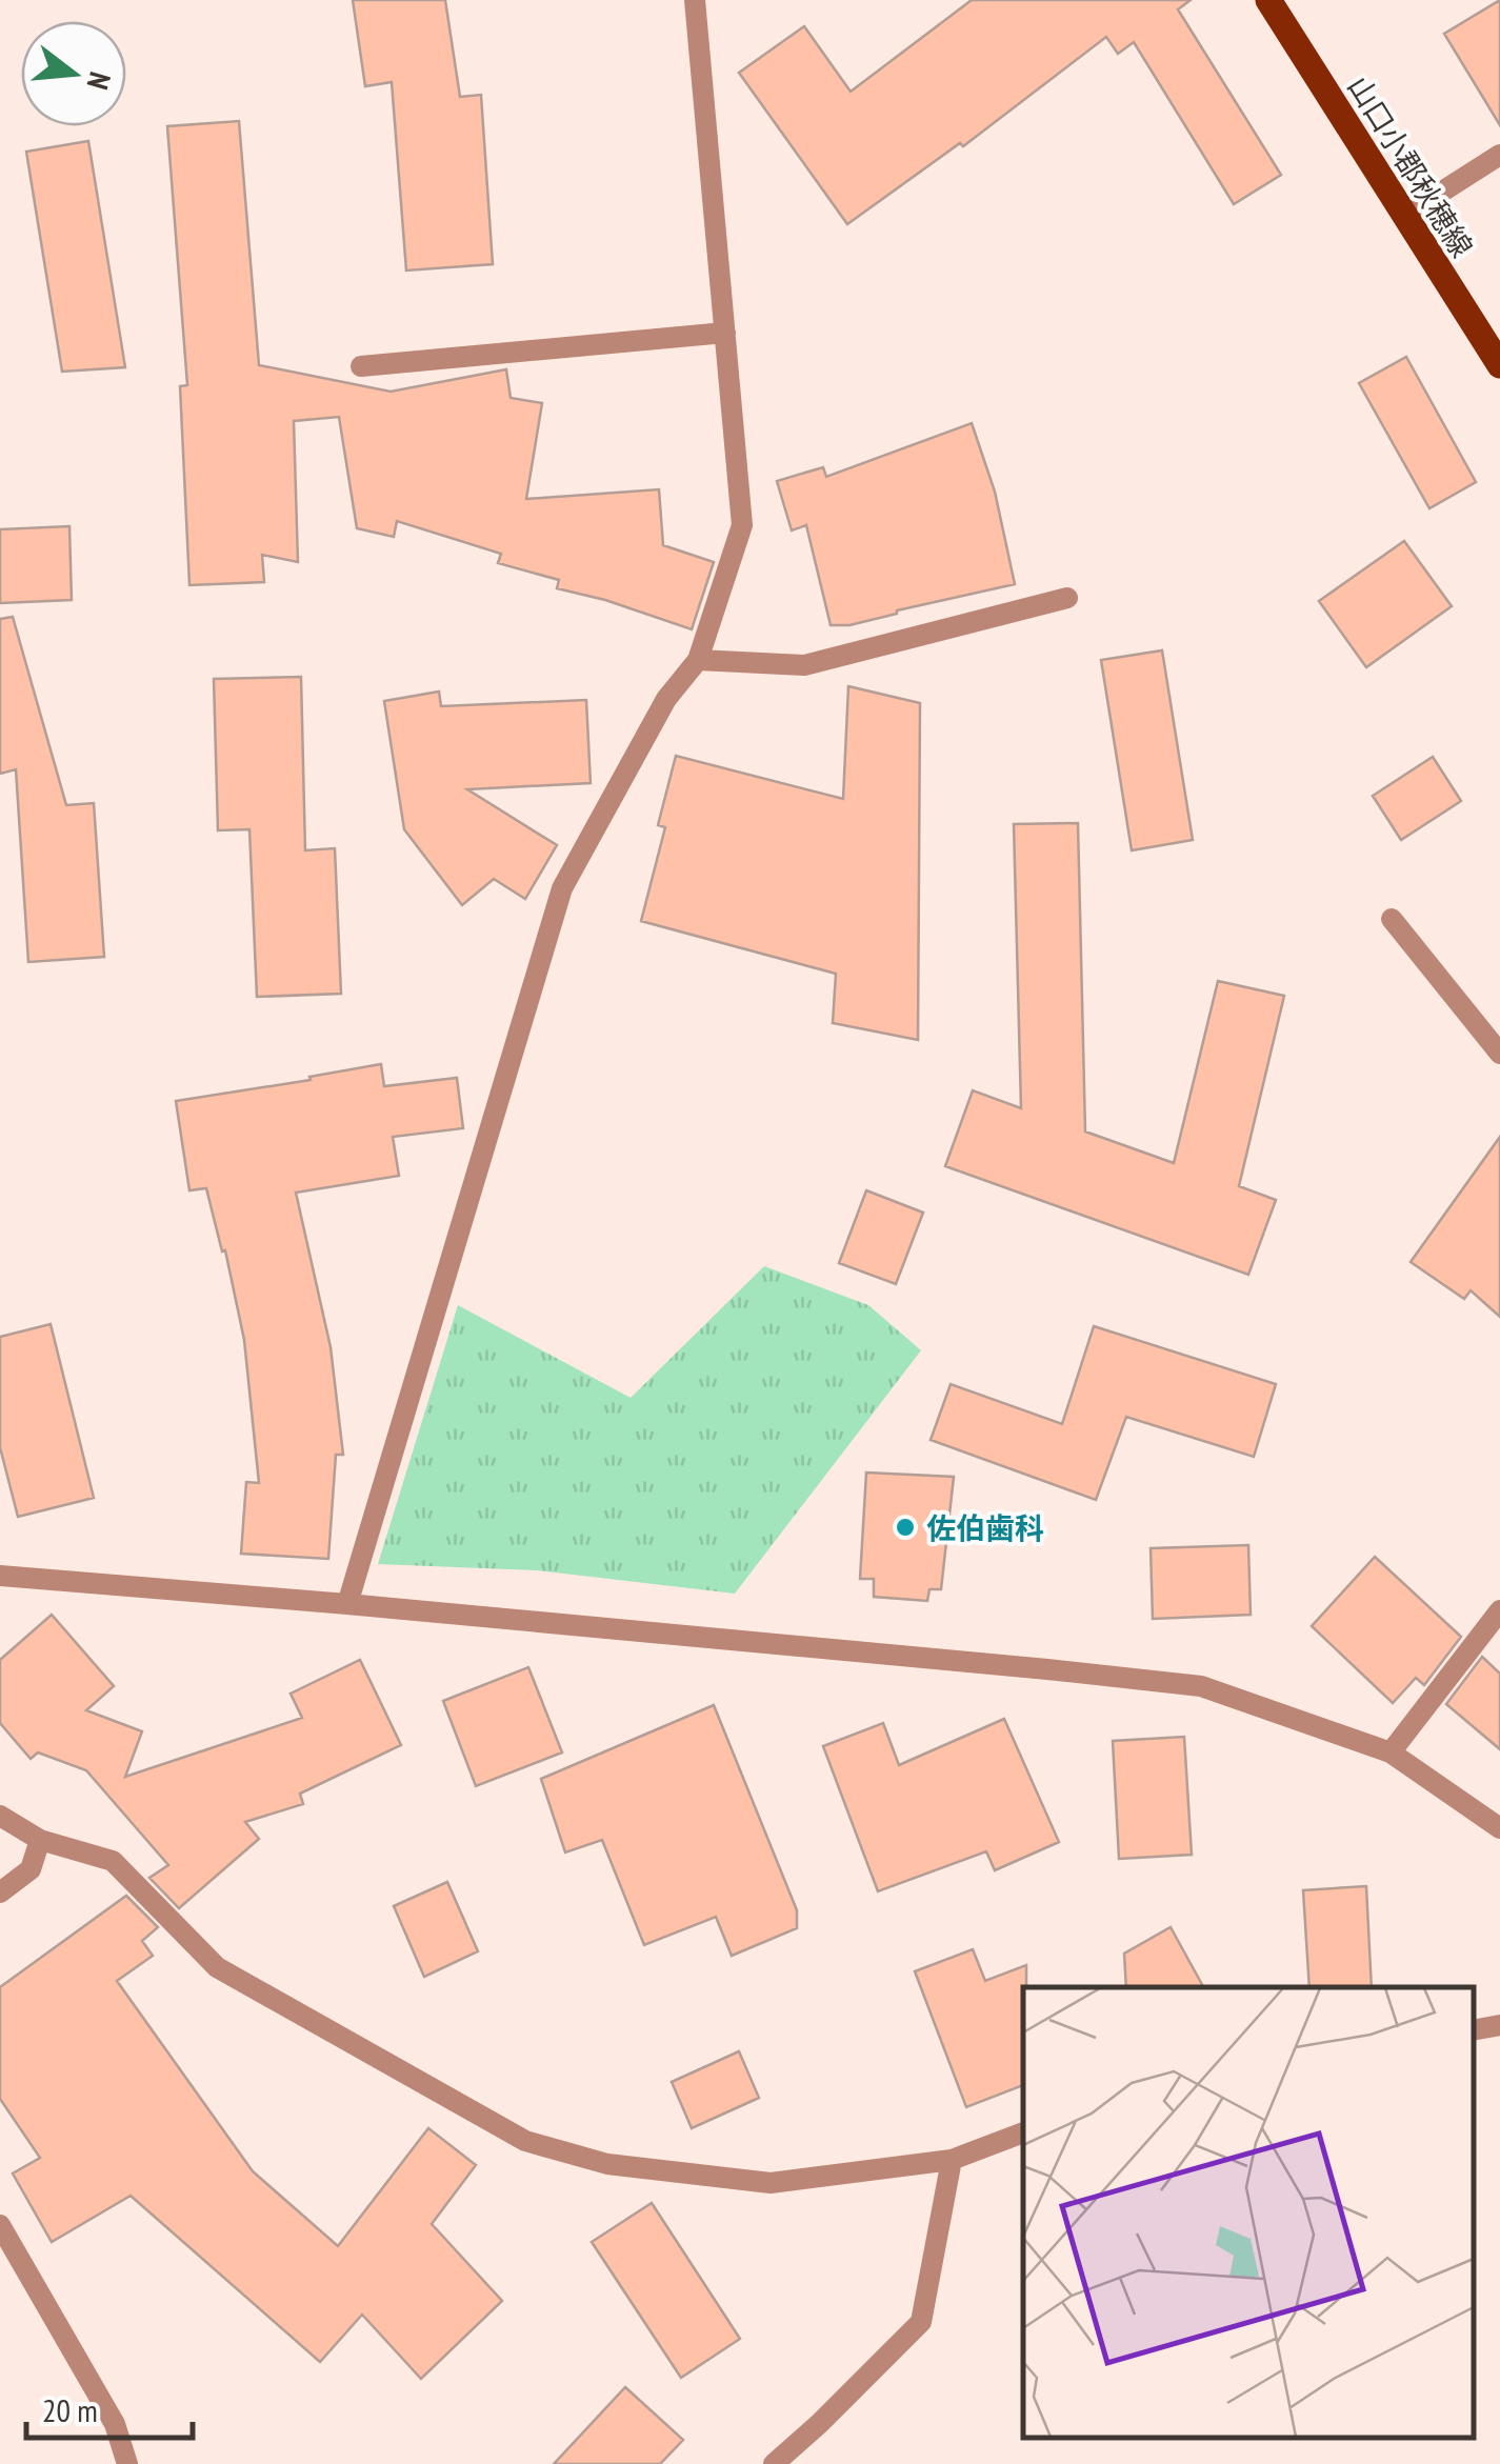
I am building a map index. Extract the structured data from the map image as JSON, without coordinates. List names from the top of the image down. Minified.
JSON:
{"streets":{"main road":["山口小郡秋穂線"]},"places":["佐伯歯科"],"scale_bar":"20 m","north":"right"}
